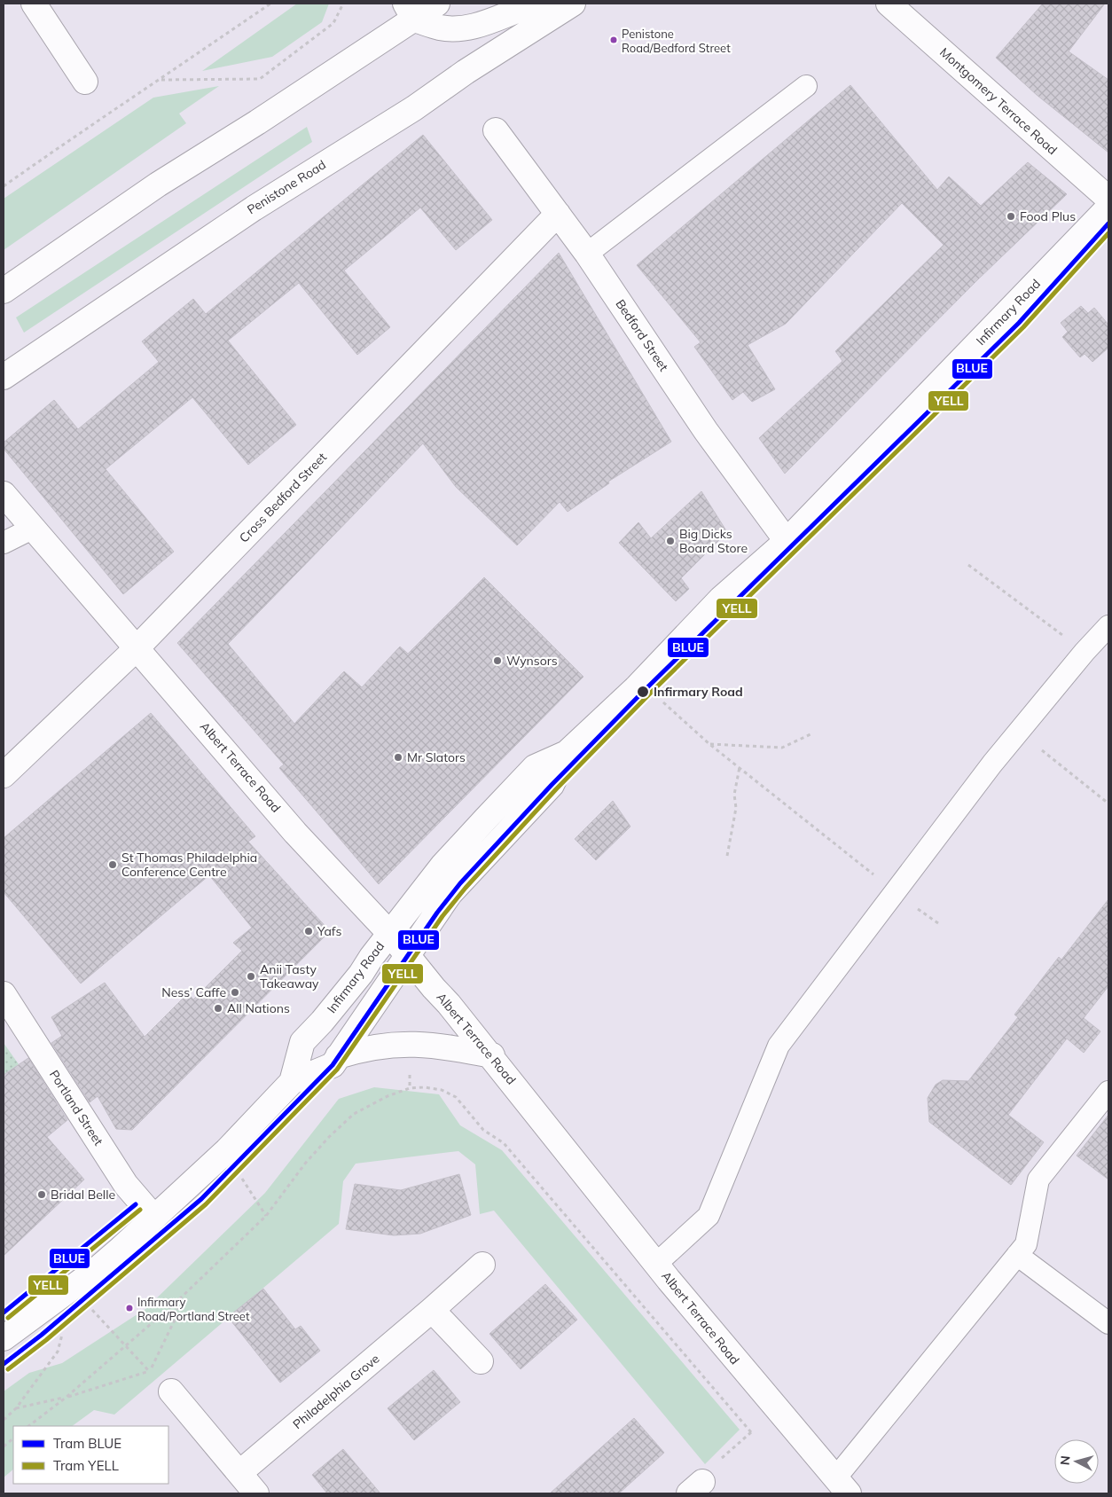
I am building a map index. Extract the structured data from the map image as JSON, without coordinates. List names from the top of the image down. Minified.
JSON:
{"streets":{"main road":["Montgomery Terrace Road","Penistone Road","Infirmary Road","Bedford Street","Cross Bedford Street","Albert Terrace Road","Portland Street","Philadelphia Grove"]},"crossings":[["Infirmary Road","Bedford Street"],["Infirmary Road","Albert Terrace Road"],["Infirmary Road","Portland Street"],["Bedford Street","Cross Bedford Street"],["Cross Bedford Street","Albert Terrace Road"]],"places":["Penistone Road/Bedford Street","Food Plus","Big Dicks Board Store","Wynsors","Infirmary Road","Mr Slators","St Thomas Philadelphia Conference Centre","Yafs","Anii Tasty Takeaway","Ness’ Caffe","All Nations","Bridal Belle","Infirmary Road/Portland Street"],"lines":["tram line BLUE","tram line YELL"],"legend":["Tram BLUE","Tram YELL"],"north":"left"}
